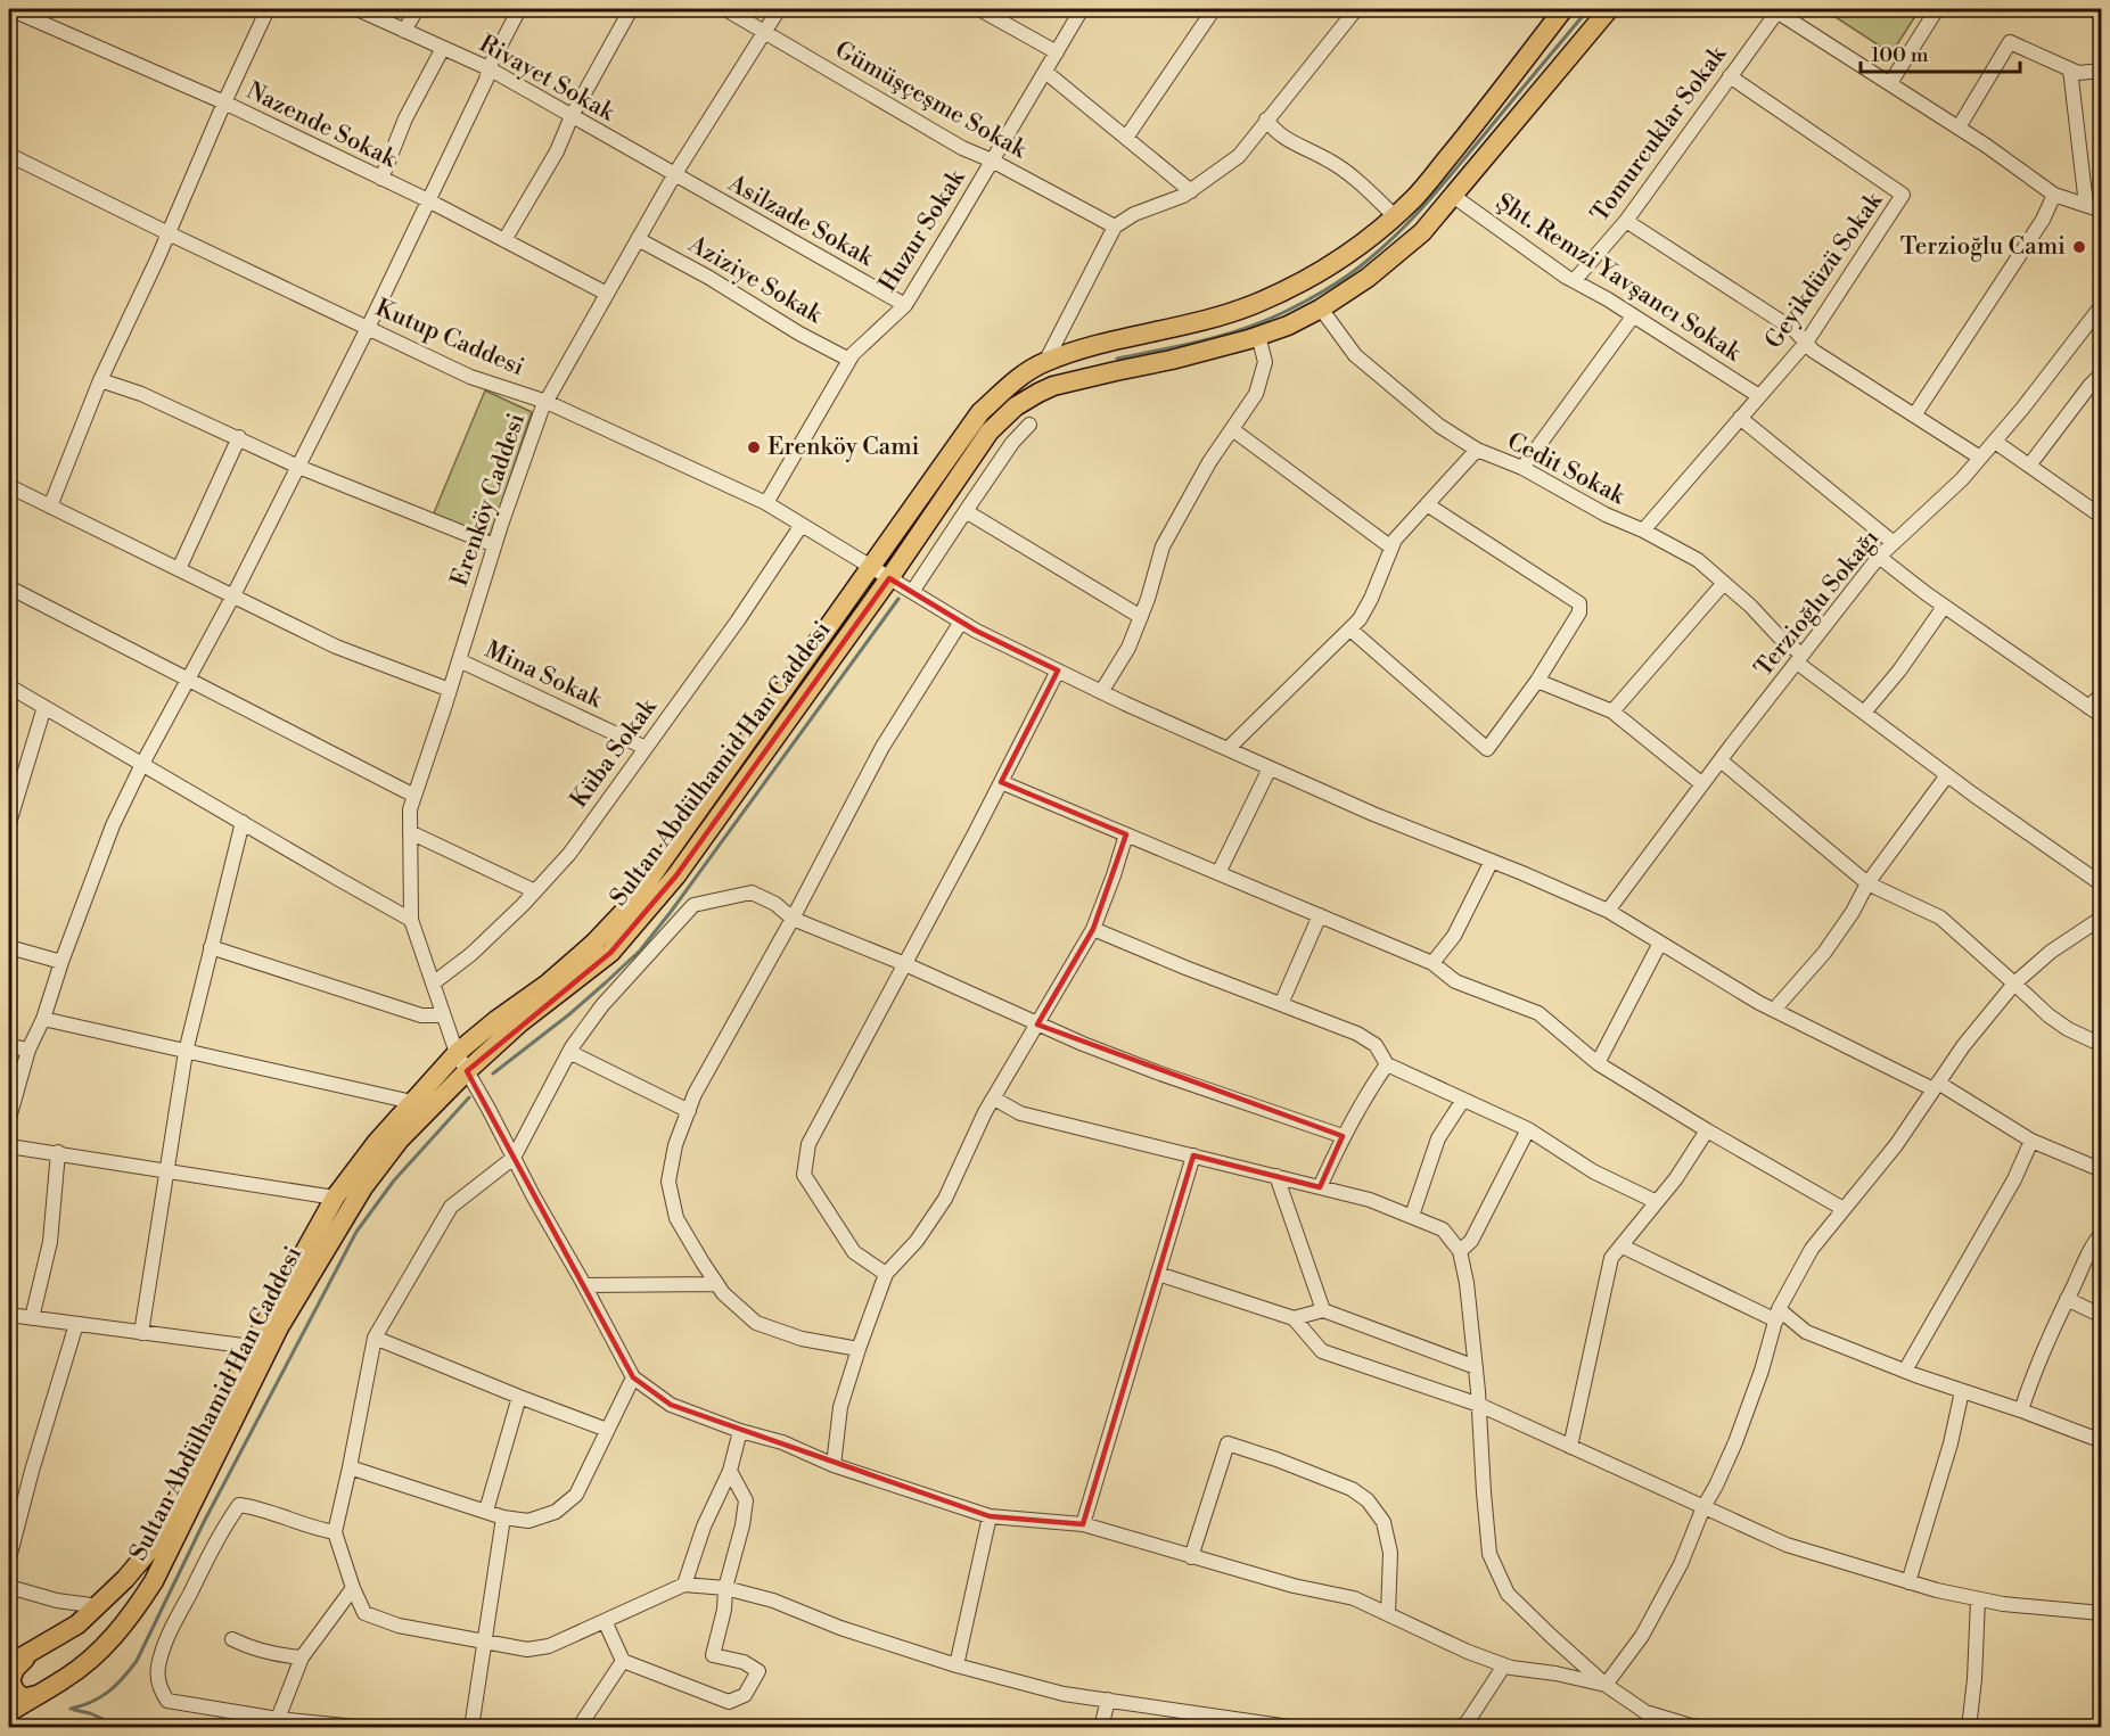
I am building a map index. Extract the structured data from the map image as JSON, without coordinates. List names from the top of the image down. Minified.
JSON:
{"streets":{"main road":["Sultan Abdülhamid Han Caddesi"],"street":["Rivayet Sokak","Gümüşçeşme Sokak","Nazende Sokak","Tomurcuklar Sokak","Asilzade Sokak","Huzur Sokak","Geyikdüzü Sokak","Şht. Remzi Yavşancı Sokak","Aziziye Sokak","Kutup Caddesi","Cedit Sokak","Erenköy Caddesi","Terzioğlu Sokağı","Mina Sokak","Küba Sokak"]},"crossings":[["Rivayet Sokak","Asilzade Sokak"],["Rivayet Sokak","Erenköy Caddesi"],["Gümüşçeşme Sokak","Huzur Sokak"],["Gümüşçeşme Sokak","Erenköy Caddesi"],["Nazende Sokak","Erenköy Caddesi"],["Tomurcuklar Sokak","Geyikdüzü Sokak"],["Tomurcuklar Sokak","Şht. Remzi Yavşancı Sokak"],["Asilzade Sokak","Huzur Sokak"],["Asilzade Sokak","Erenköy Caddesi"],["Huzur Sokak","Aziziye Sokak"],["Huzur Sokak","Kutup Caddesi"],["Geyikdüzü Sokak","Şht. Remzi Yavşancı Sokak"],["Geyikdüzü Sokak","Cedit Sokak"],["Şht. Remzi Yavşancı Sokak","Sultan Abdülhamid Han Caddesi"],["Aziziye Sokak","Erenköy Caddesi"],["Kutup Caddesi","Erenköy Caddesi"],["Kutup Caddesi","Terzioğlu Sokağı"],["Kutup Caddesi","Küba Sokak"],["Kutup Caddesi","Sultan Abdülhamid Han Caddesi"],["Cedit Sokak","Terzioğlu Sokağı"],["Cedit Sokak","Sultan Abdülhamid Han Caddesi"],["Erenköy Caddesi","Mina Sokak"],["Erenköy Caddesi","Küba Sokak"],["Erenköy Caddesi","Sultan Abdülhamid Han Caddesi"],["Mina Sokak","Küba Sokak"]],"places":["Terzioğlu Cami","Erenköy Cami"],"scale_bar":"100 m"}
